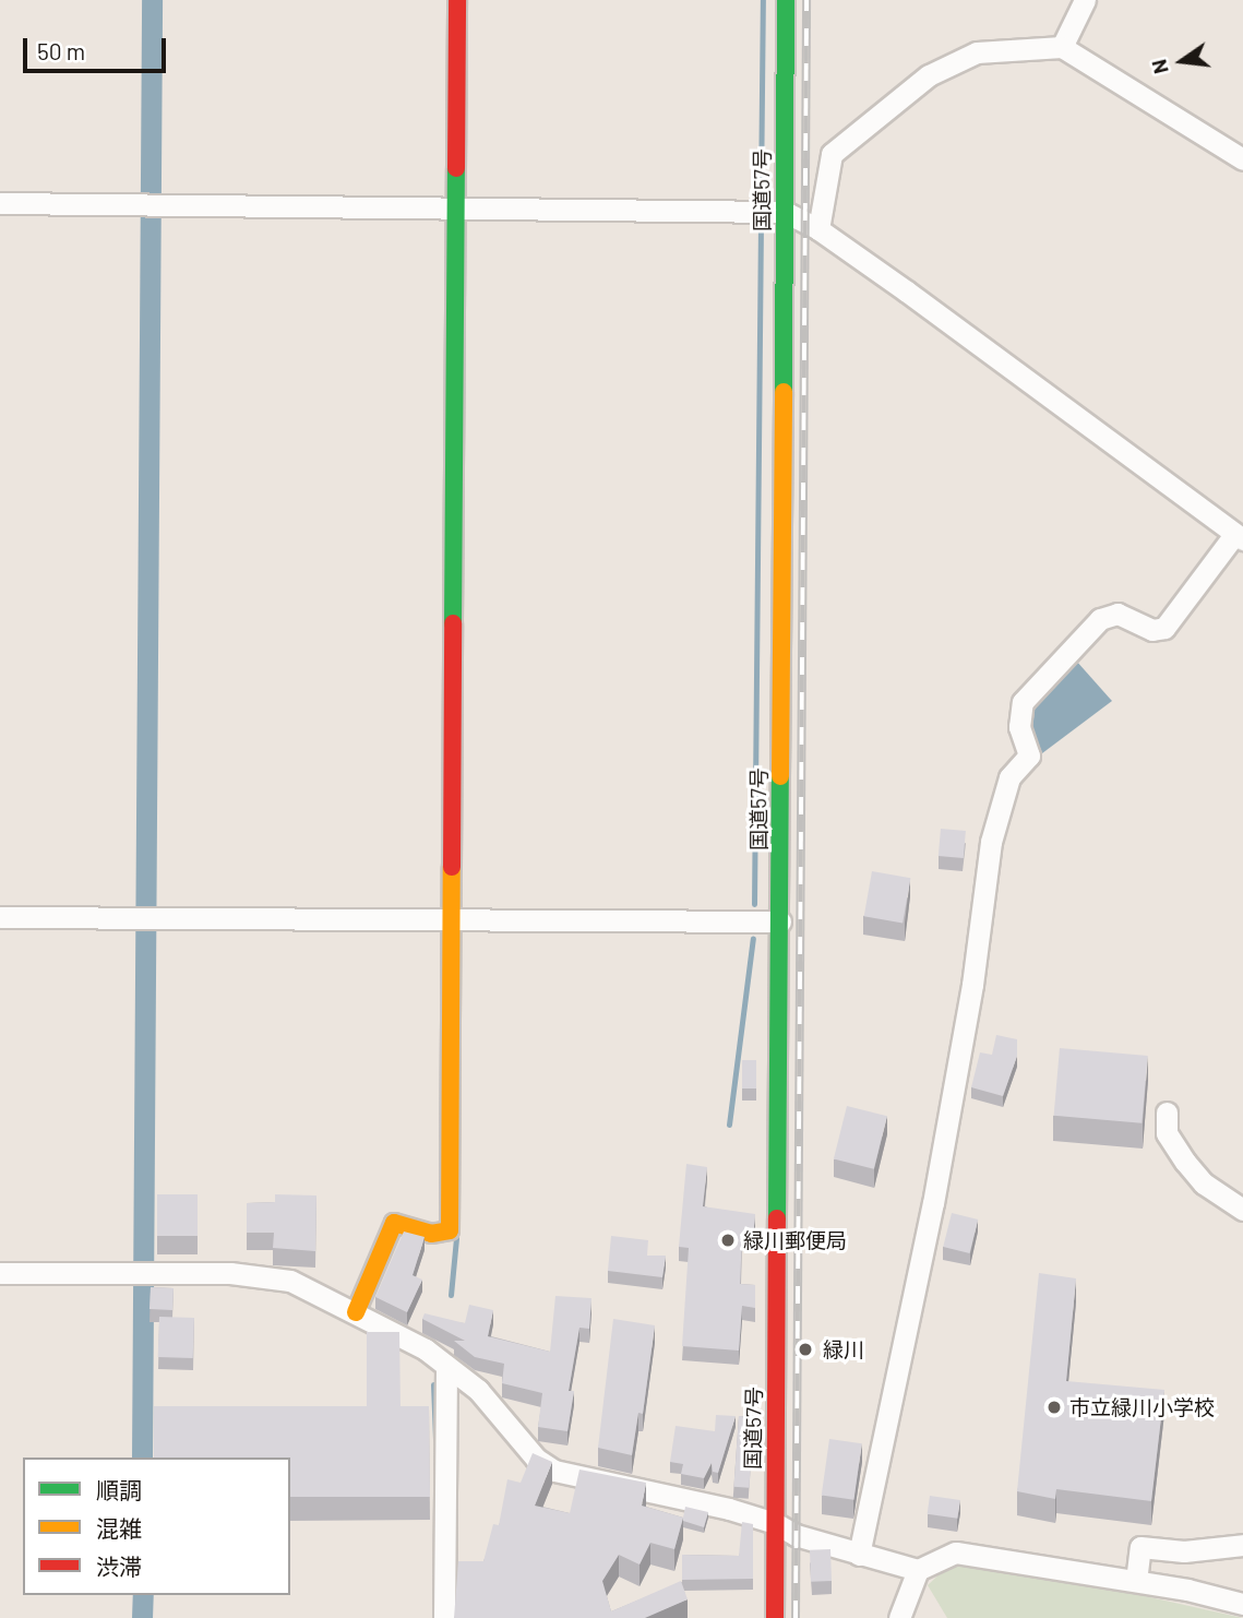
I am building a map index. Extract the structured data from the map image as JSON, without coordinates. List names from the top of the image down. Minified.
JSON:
{"streets":{"main road":["国道57号"]},"places":["緑川郵便局","緑川","市立緑川小学校"],"legend":["順調","混雑","渋滞"],"scale_bar":"50 m","north":"left"}
